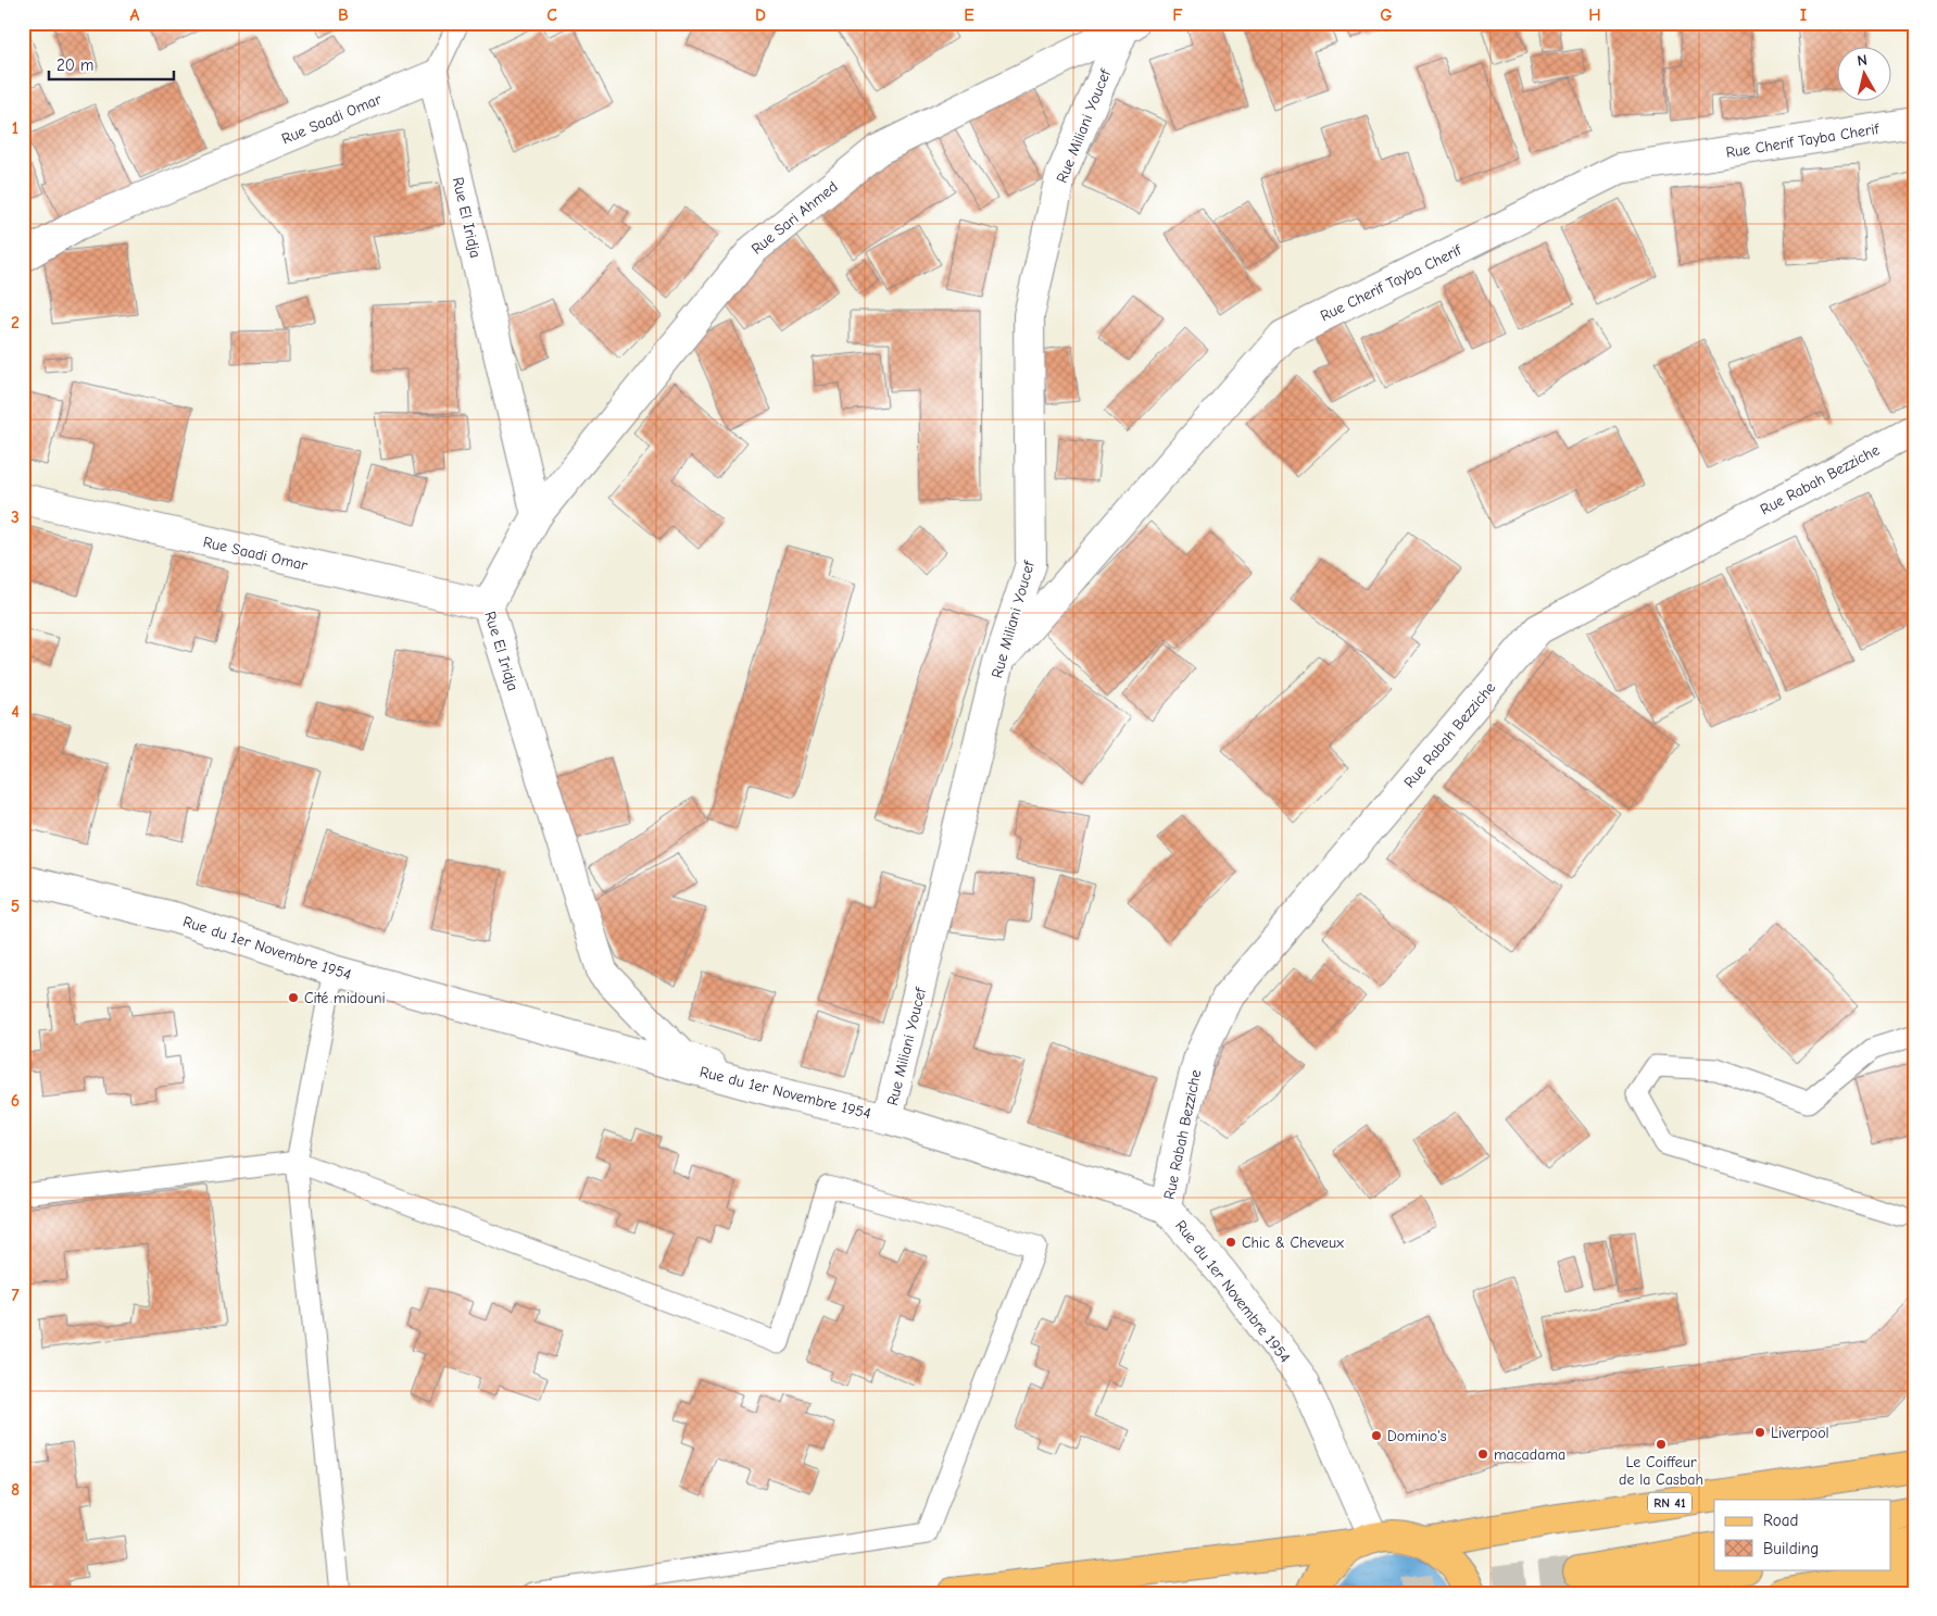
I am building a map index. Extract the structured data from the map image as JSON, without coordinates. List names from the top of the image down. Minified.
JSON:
{"streets":{"main road":["RN 41"],"street":["Rue Saadi Omar","Rue Miliani Youcef","Rue Cherif Tayba Cherif","Rue El Iridja","Rue Sari Ahmed","Rue Rabah Bezziche","Rue du 1er Novembre 1954"]},"crossings":[["Rue Saadi Omar","Rue El Iridja"],["Rue Miliani Youcef","Rue Cherif Tayba Cherif"],["Rue Miliani Youcef","Rue Sari Ahmed"],["Rue Miliani Youcef","Rue du 1er Novembre 1954"],["Rue El Iridja","Rue Sari Ahmed"],["Rue El Iridja","Rue du 1er Novembre 1954"],["Rue Rabah Bezziche","Rue du 1er Novembre 1954"]],"places":["Cité midouni","Chic & Cheveux","Liverpool","Domino's","Le Coiffeur de la Casbah","macadama"],"legend":["Road","Building"],"scale_bar":"20 m","north":"top","grid":{"columns":["A","B","C","D","E","F","G","H","I"],"rows":["1","2","3","4","5","6","7","8"]}}
